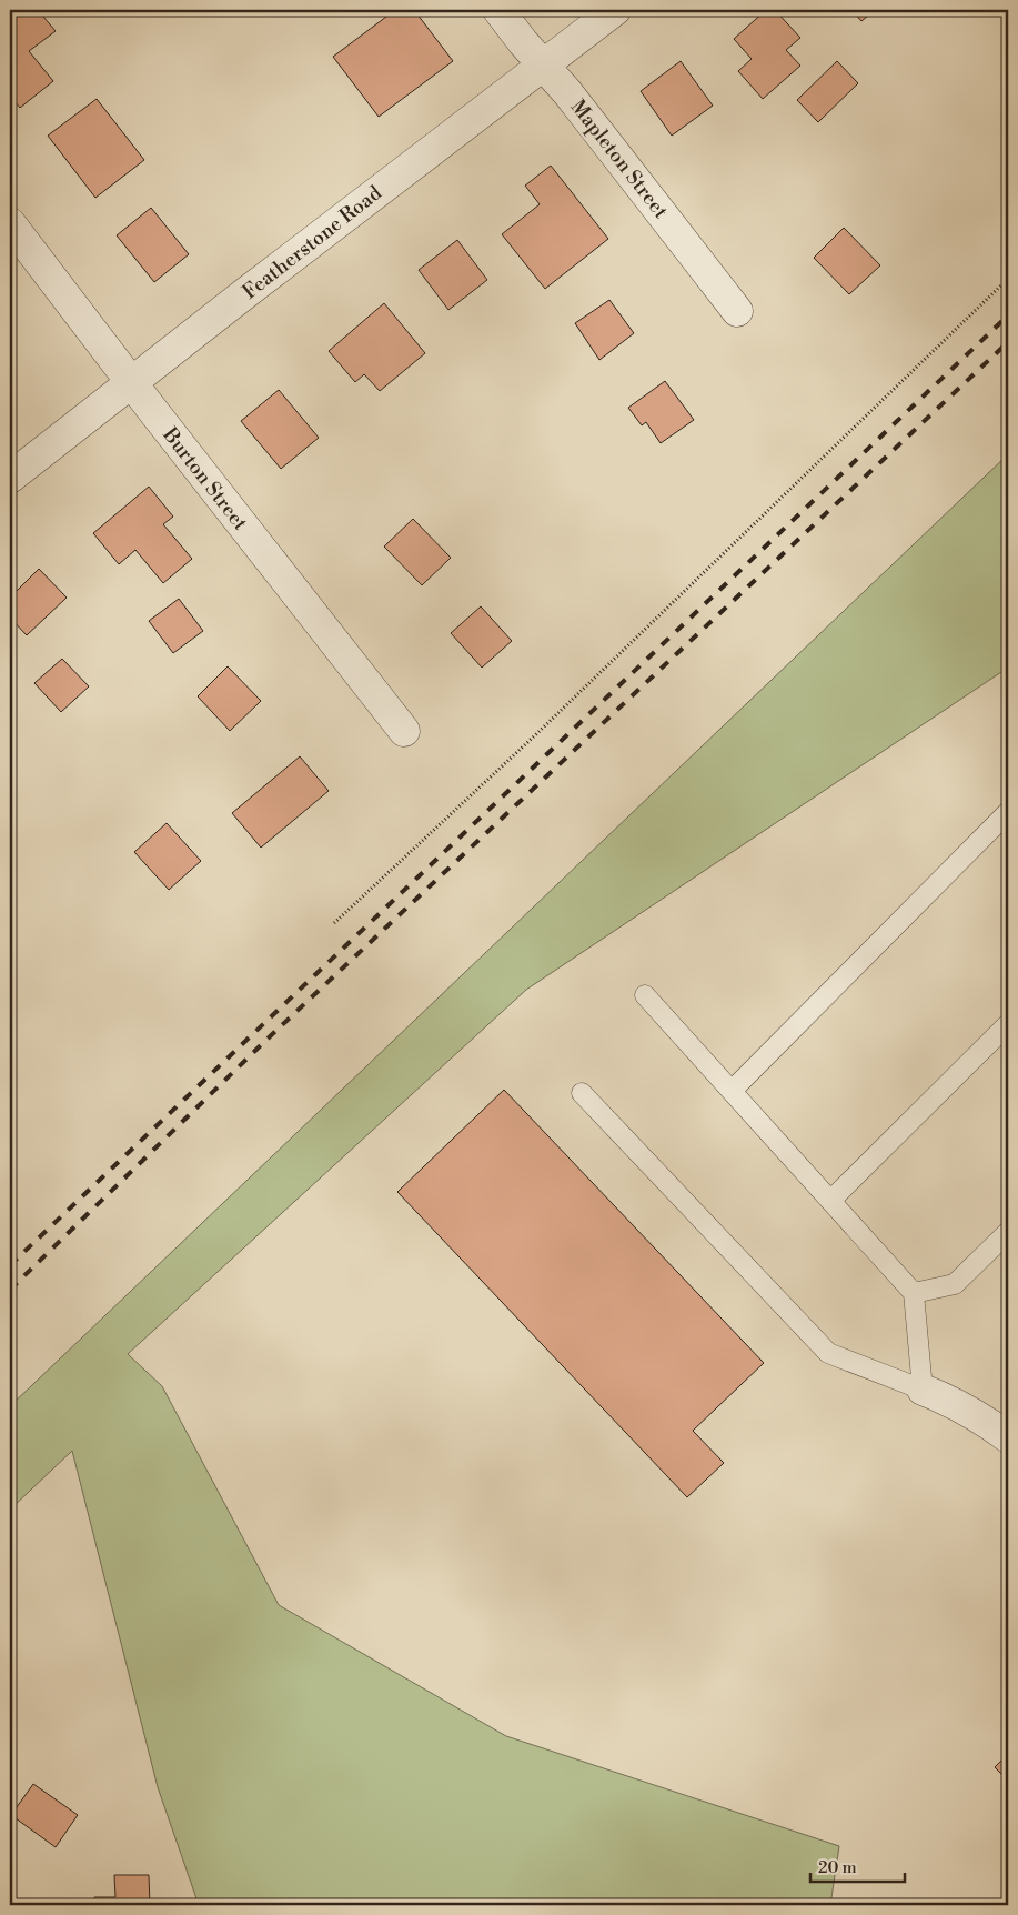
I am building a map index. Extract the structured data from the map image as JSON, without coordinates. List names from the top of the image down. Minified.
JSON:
{"streets":{"street":["Mapleton Street","Featherstone Road","Burton Street"]},"crossings":[["Mapleton Street","Featherstone Road"],["Featherstone Road","Burton Street"]],"scale_bar":"20 m"}
